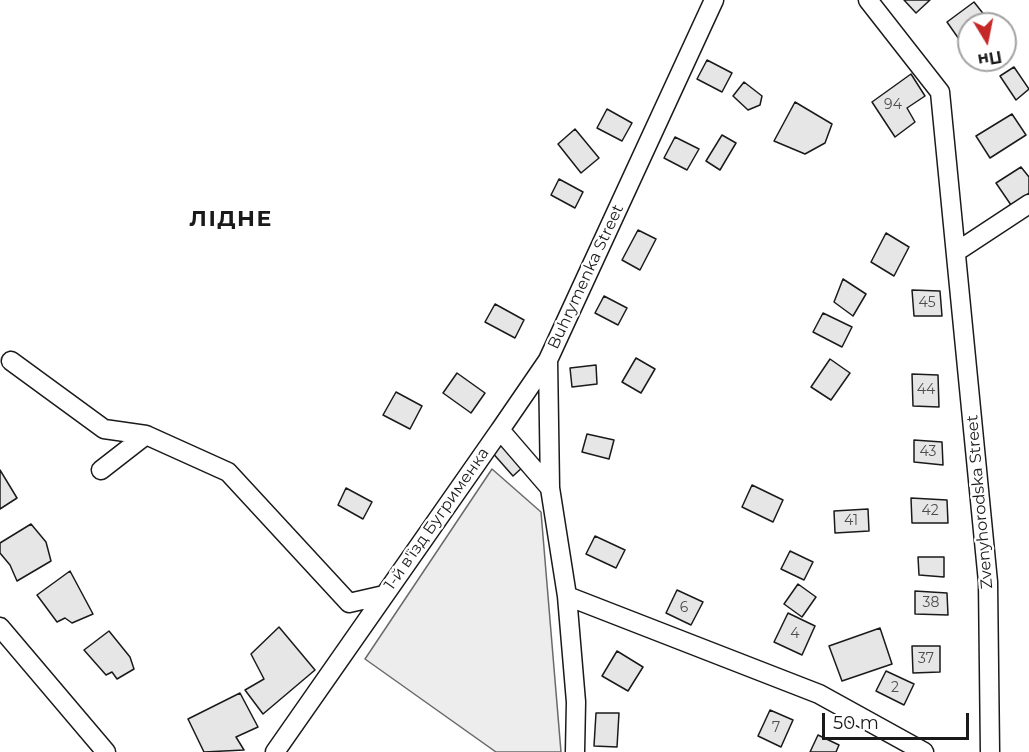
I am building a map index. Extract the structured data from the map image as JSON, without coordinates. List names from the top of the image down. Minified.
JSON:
{"streets":{"street":["Buhrymenka Street","Zvenyhorodska Street","1-й в'їзд Бугрименка"]},"crossings":[["Buhrymenka Street","1-й в'їзд Бугрименка"]],"districts":["ЛІДНЕ"],"house_numbers":["94","45","44","43","42","41","38","6","4","37","2","7"],"scale_bar":"50 m","north":"bottom"}
